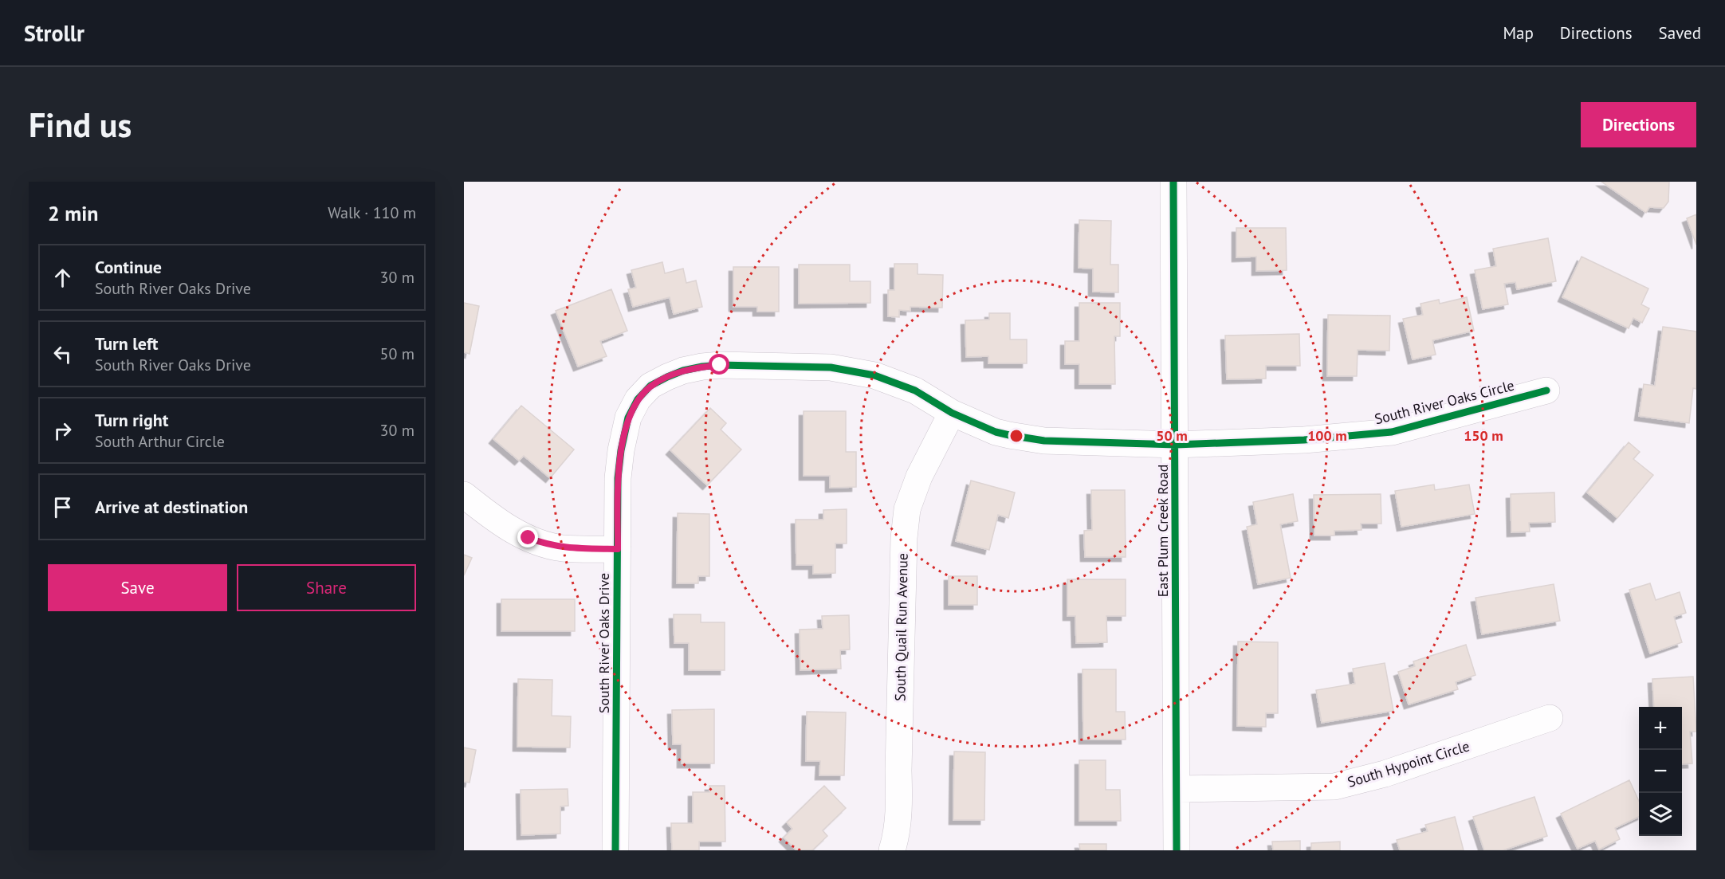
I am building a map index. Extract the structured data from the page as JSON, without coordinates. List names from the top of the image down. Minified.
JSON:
{"streets":{"street":["South River Oaks Circle","East Plum Creek Road","South Quail Run Avenue","South River Oaks Drive","South Hypoint Circle"]},"crossings":[["South River Oaks Circle","East Plum Creek Road"],["South River Oaks Circle","South River Oaks Drive"],["East Plum Creek Road","South River Oaks Drive"],["East Plum Creek Road","South Hypoint Circle"],["South Quail Run Avenue","South River Oaks Drive"]],"page":{"header":"Strollr","nav":["Map","Directions","Saved"],"buttons":["Directions",["Save","Share"]],"title":"Find us","heading":["2 min","Walk · 110 m"],"list":[["Continue","South River Oaks Drive","30 m"],["Turn left","South River Oaks Drive","50 m"],["Turn right","South Arthur Circle","30 m"],"Arrive at destination"],"map_buttons":["+","−"]},"rings":["50 m","100 m","150 m"]}
